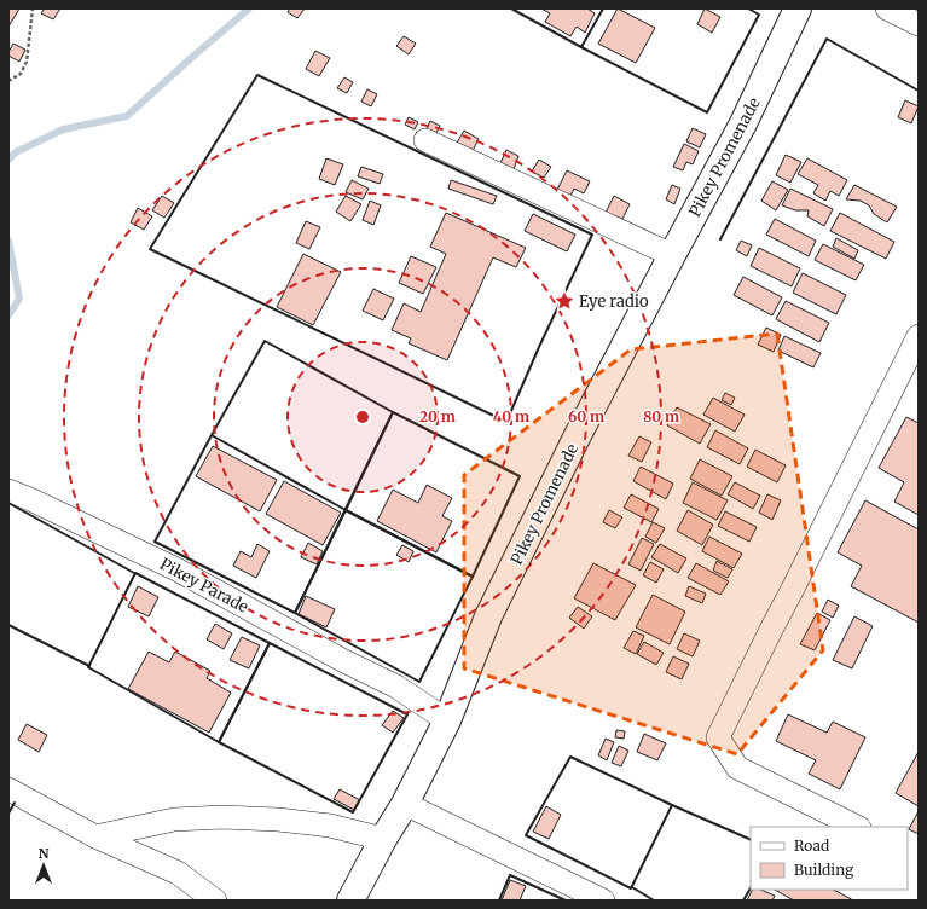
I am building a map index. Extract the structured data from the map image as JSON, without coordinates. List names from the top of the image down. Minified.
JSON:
{"streets":{"street":["Pikey Promenade","Pikey Parade"]},"crossings":[["Pikey Promenade","Pikey Parade"]],"places":{"place":["Eye radio"]},"legend":["Road","Building"],"north":"top","rings":["20 m","40 m","60 m","80 m"]}
